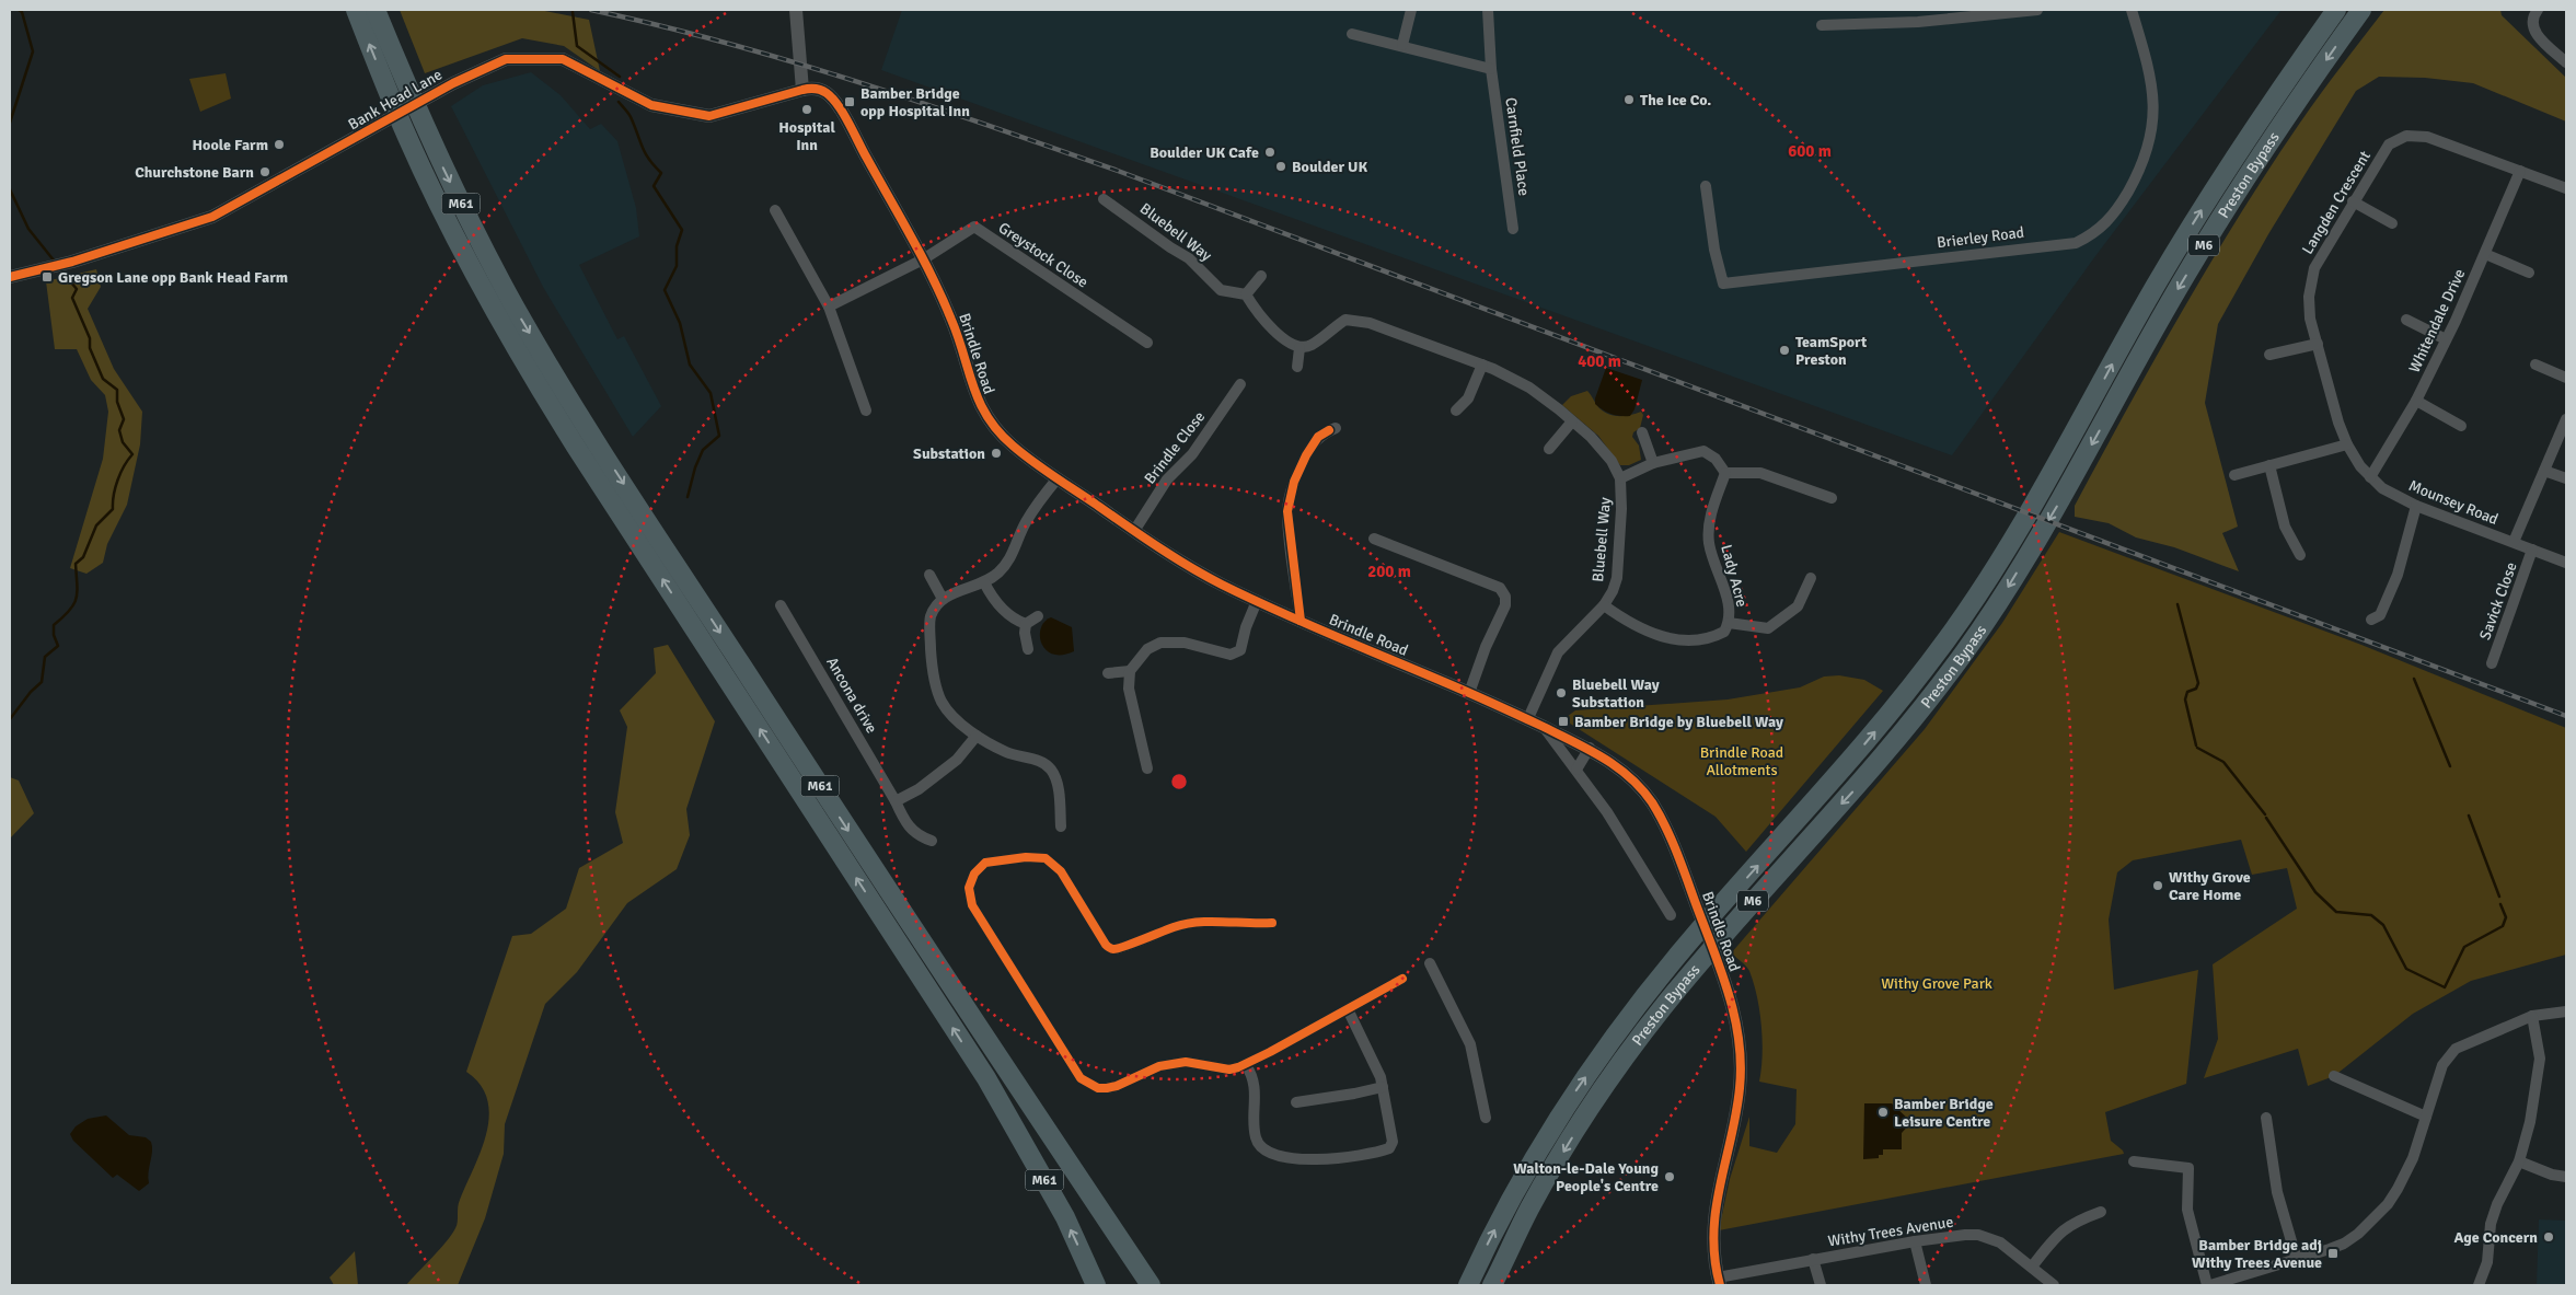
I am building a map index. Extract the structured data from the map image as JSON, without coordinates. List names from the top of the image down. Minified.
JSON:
{"streets":{"highway":["Preston Bypass","M61","M6"],"street":["Bank Head Lane","Carnfield Place","Langden Crescent","Bluebell Way","Brierley Road","Greystock Close","Whitendale Drive","Brindle Road","Brindle Close","Mounsey Road","Lady Acre","Savick Close","Ancona drive","Withy Trees Avenue"]},"crossings":[["Bank Head Lane","Brindle Road"],["Langden Crescent","Whitendale Drive"],["Langden Crescent","Mounsey Road"],["Bluebell Way","Brindle Road"],["Bluebell Way","Lady Acre"],["Greystock Close","Brindle Road"],["Whitendale Drive","Mounsey Road"],["Brindle Road","Brindle Close"],["Brindle Road","Withy Trees Avenue"],["Mounsey Road","Savick Close"]],"parks":["Brindle Road Allotments","Withy Grove Park"],"places":{"other":["The Ice Co.","Hospital Inn","Hoole Farm","Boulder UK Cafe","Boulder UK","Churchstone Barn","TeamSport Preston","Substation","Bluebell Way Substation","Withy Grove Care Home","Bamber Bridge Leisure Centre","Walton-le-Dale Young People's Centre","Age Concern"],"transit":["Bamber Bridge opp Hospital Inn","Gregson Lane opp Bank Head Farm","Bamber Bridge by Bluebell Way","Bamber Bridge adj Withy Trees Avenue"]},"rings":["600 m","400 m","200 m"]}
